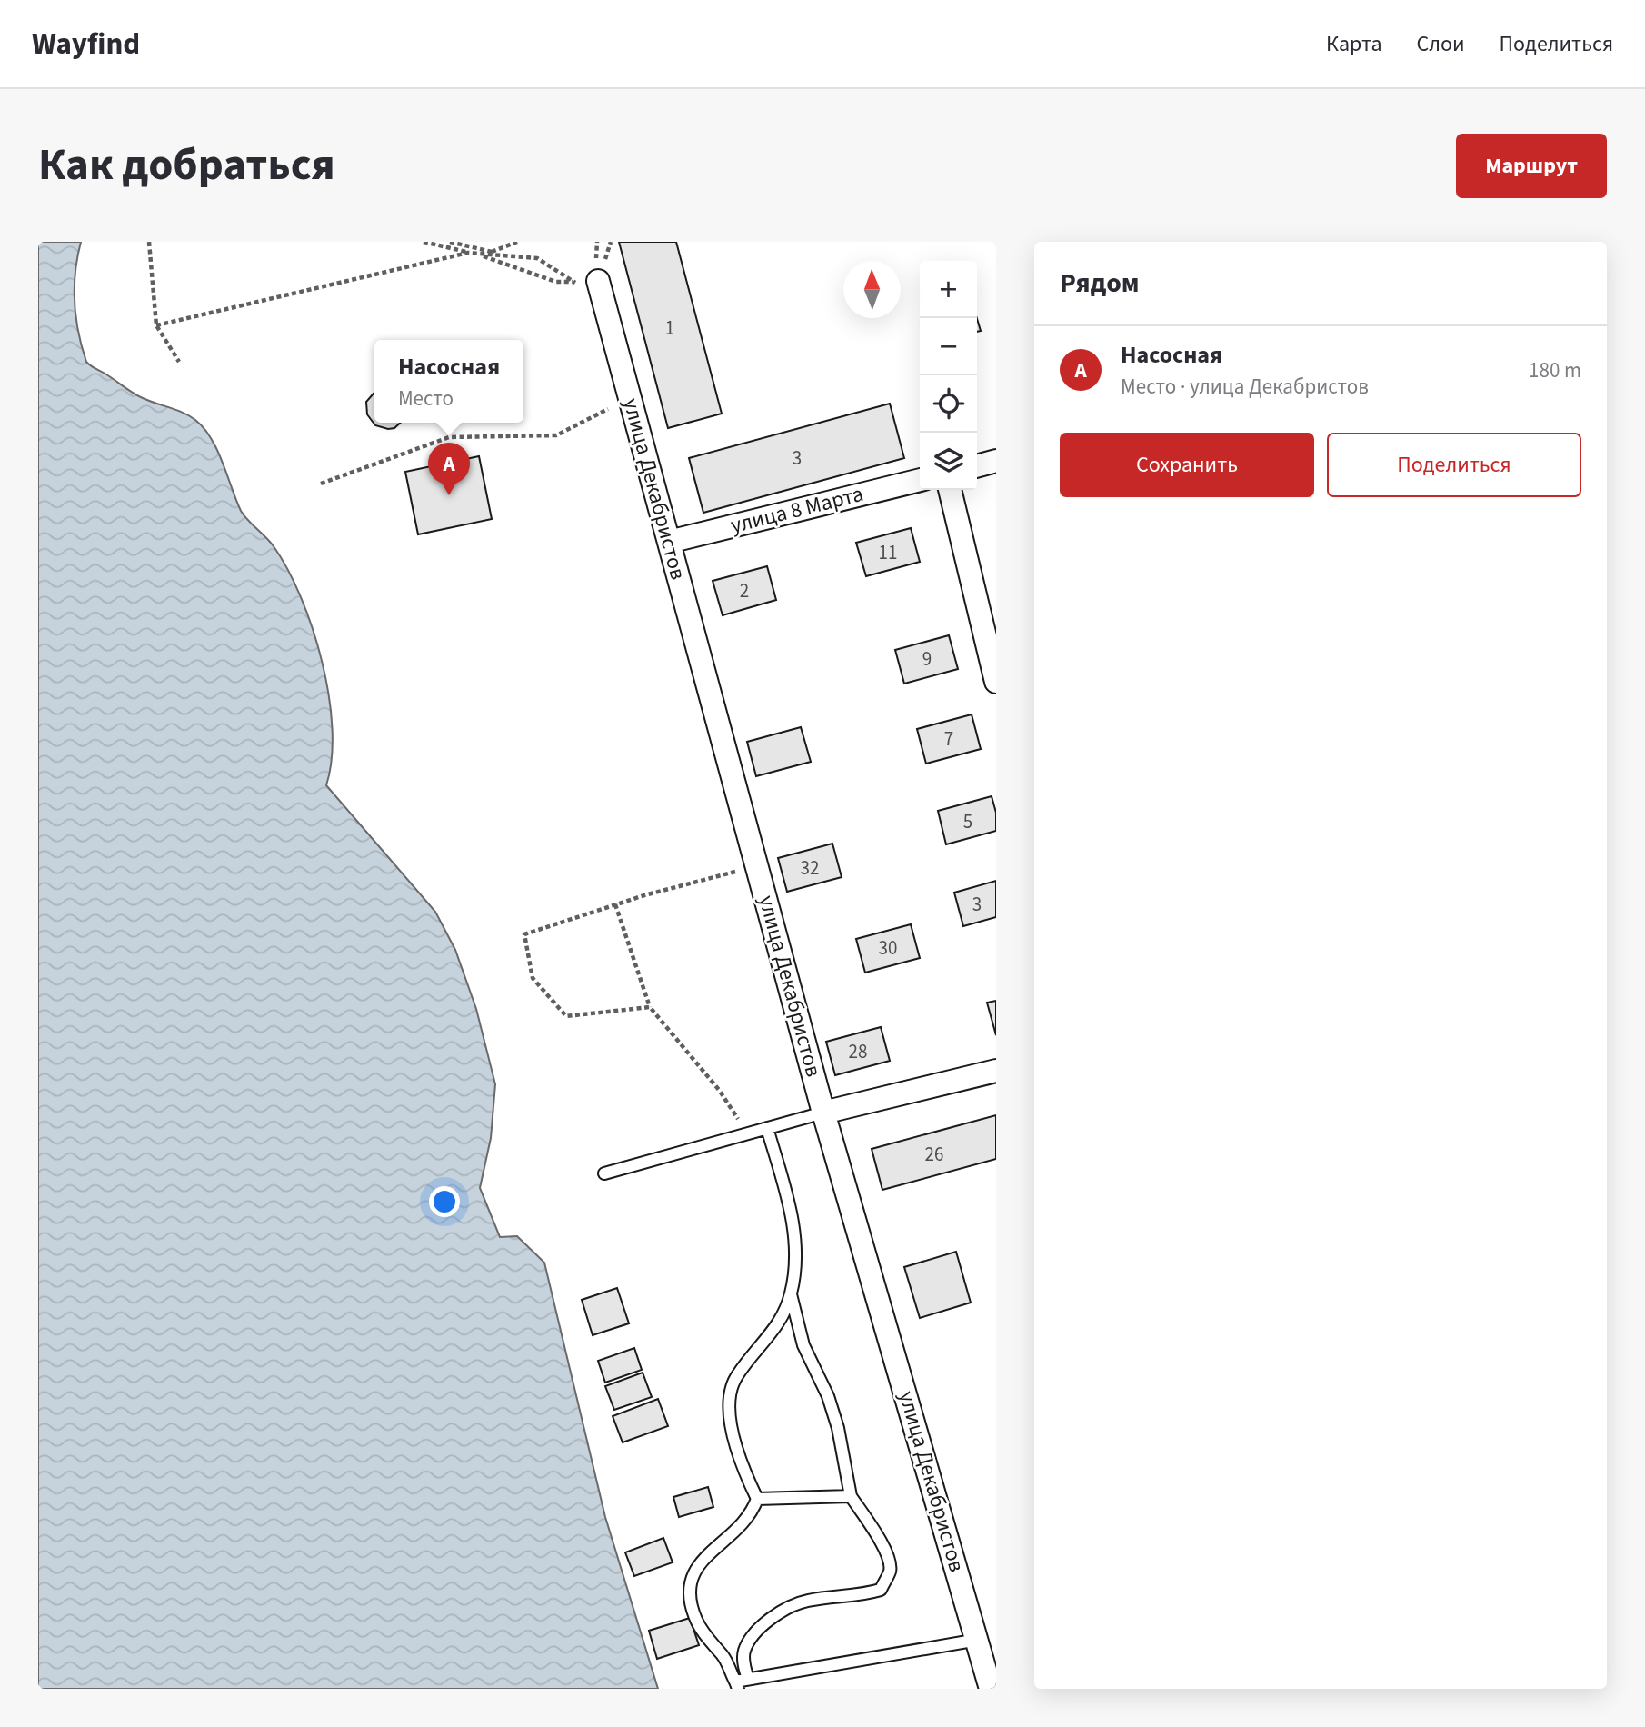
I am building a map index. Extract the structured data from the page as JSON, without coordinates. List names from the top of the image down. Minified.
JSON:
{"streets":{"street":["улица Декабристов","улица 8 Марта"]},"crossings":[["улица Декабристов","улица 8 Марта"]],"house_numbers":["1","3","11","2","9","7","5","32","3","30","28","26"],"north":"top","page":{"header":"Wayfind","nav":["Карта","Слои","Поделиться"],"title":"Как добраться","buttons":["Маршрут",["Сохранить","Поделиться"]],"heading":"Рядом","map_buttons":["+","−"],"list":[{"mark":"A","name":"Насосная","note":"Место · улица Декабристов","value":"180 m"}],"popup":["Насосная","Место"],"pins":"A"}}
